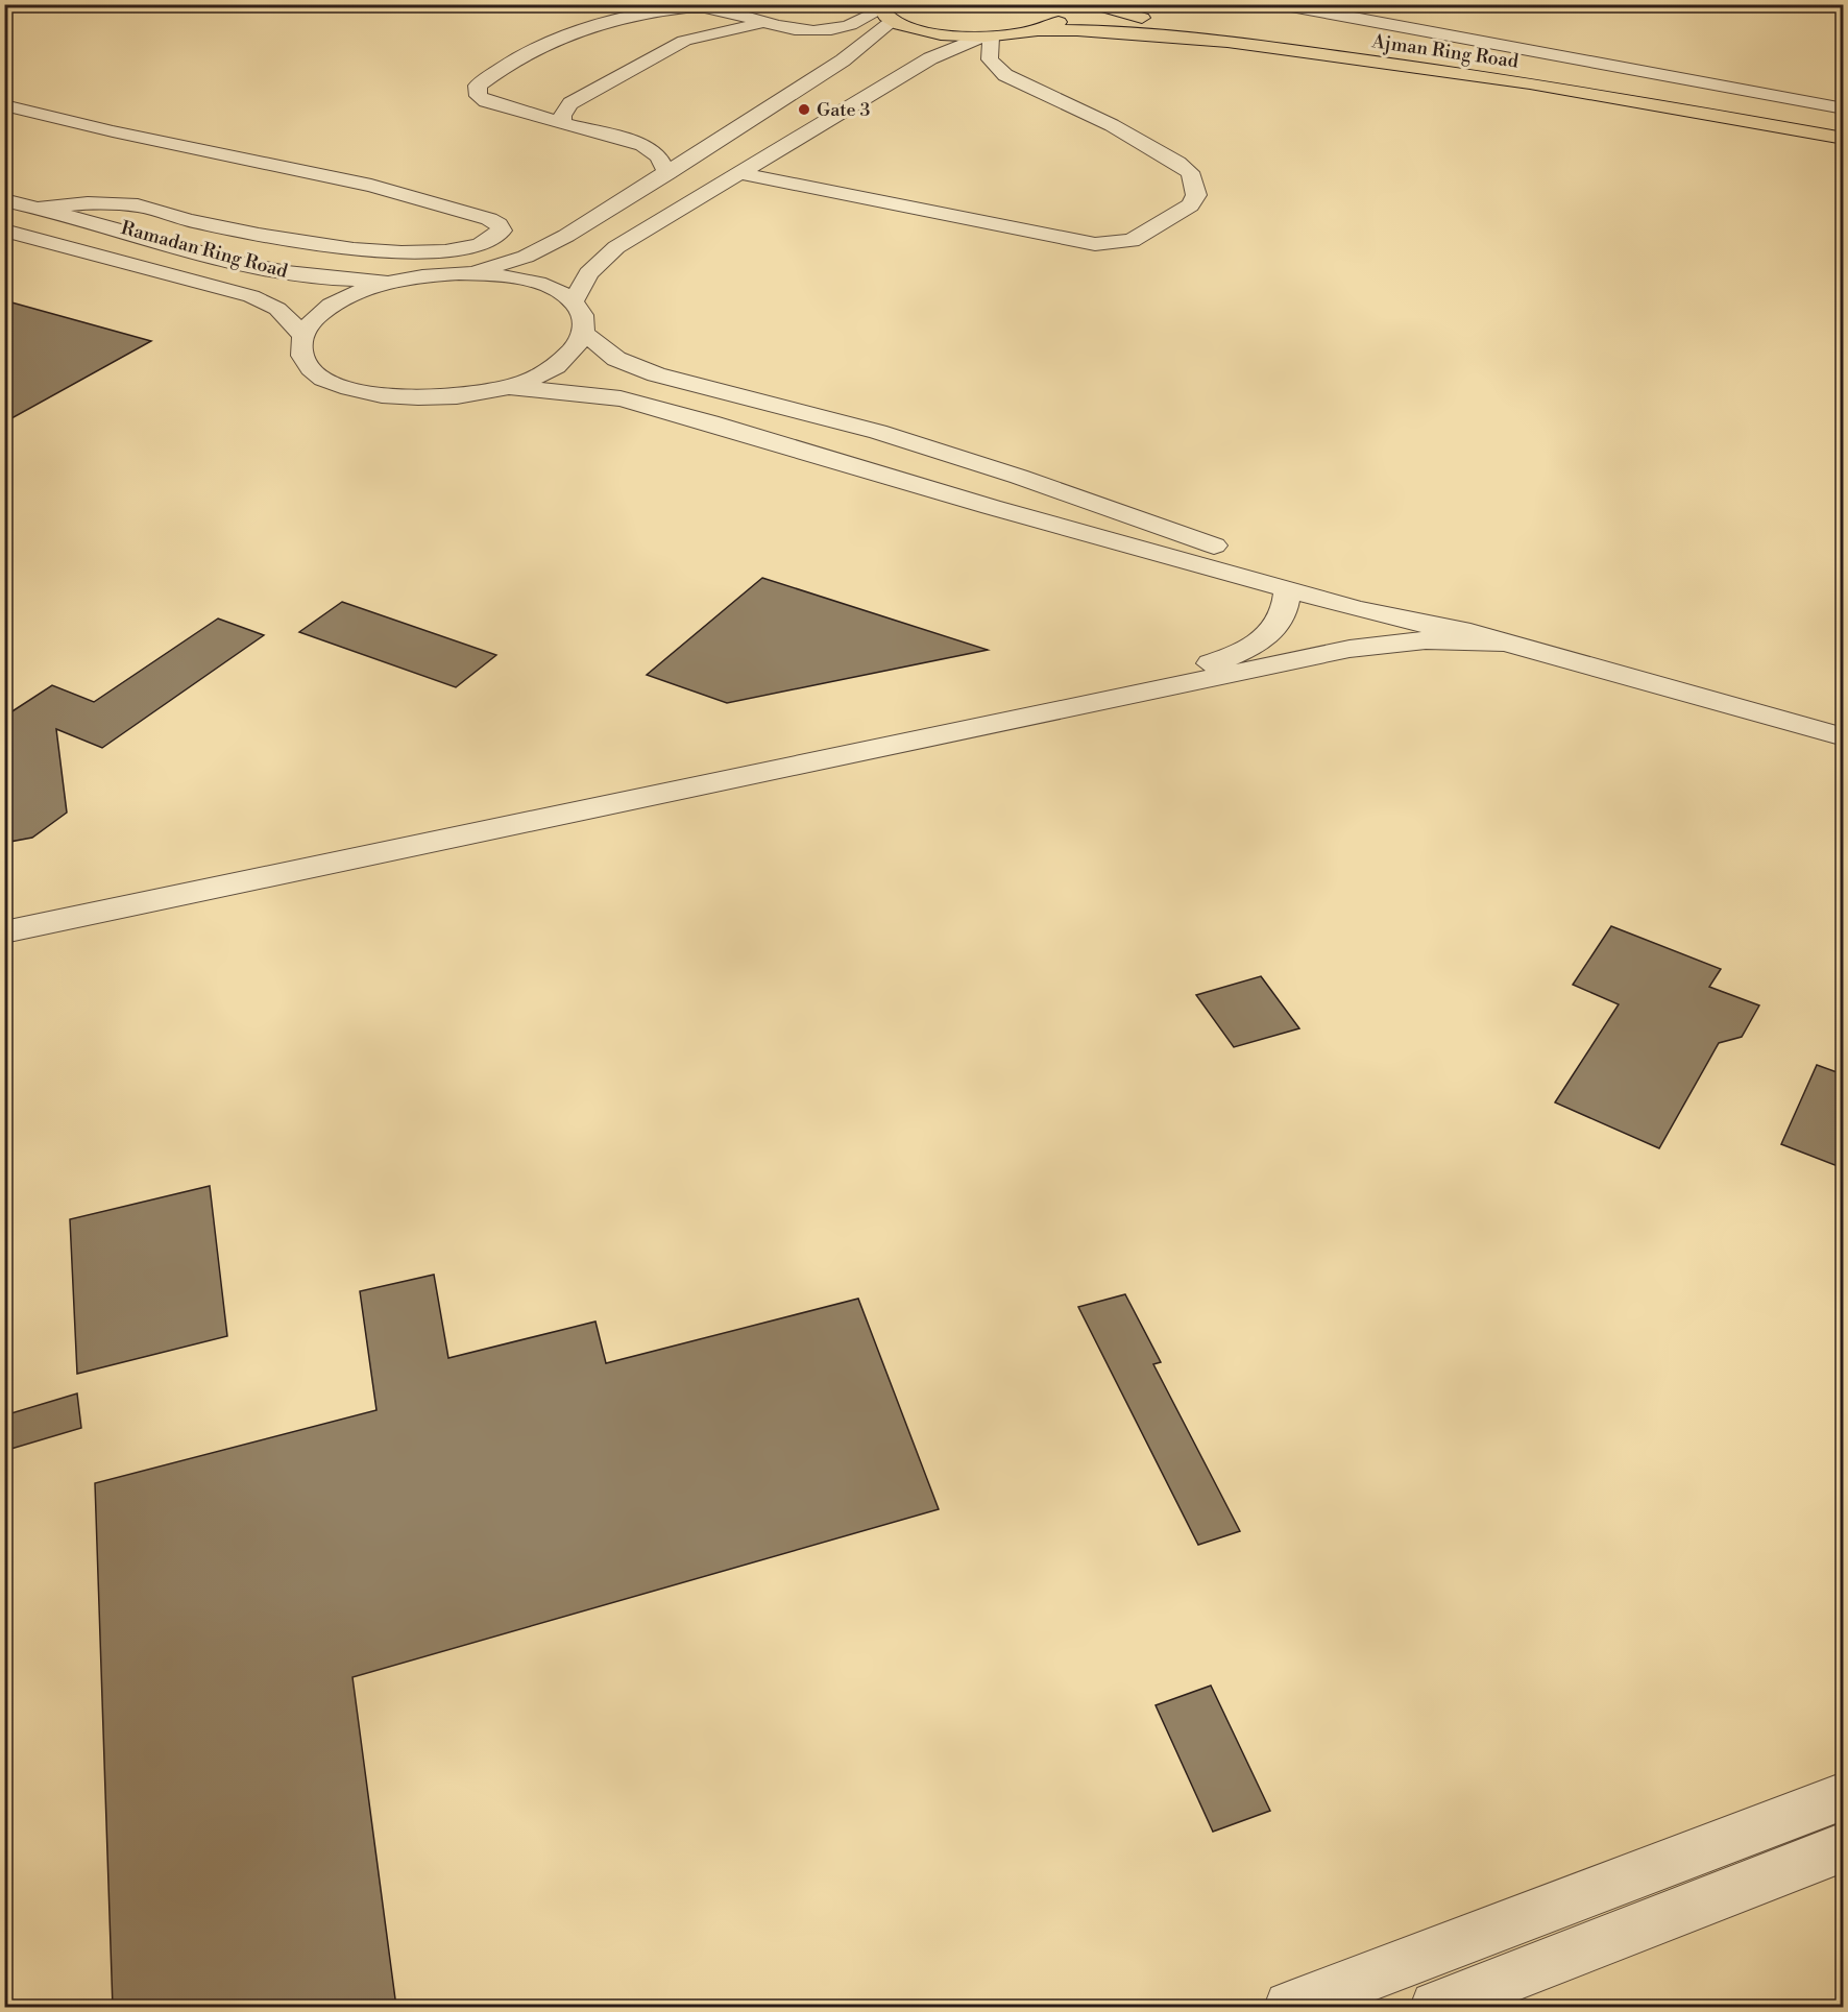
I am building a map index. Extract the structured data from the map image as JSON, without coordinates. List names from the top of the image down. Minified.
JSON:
{"streets":{"main road":["Ajman Ring Road"],"street":["Ramadan Ring Road"]},"places":["Gate 3"]}
